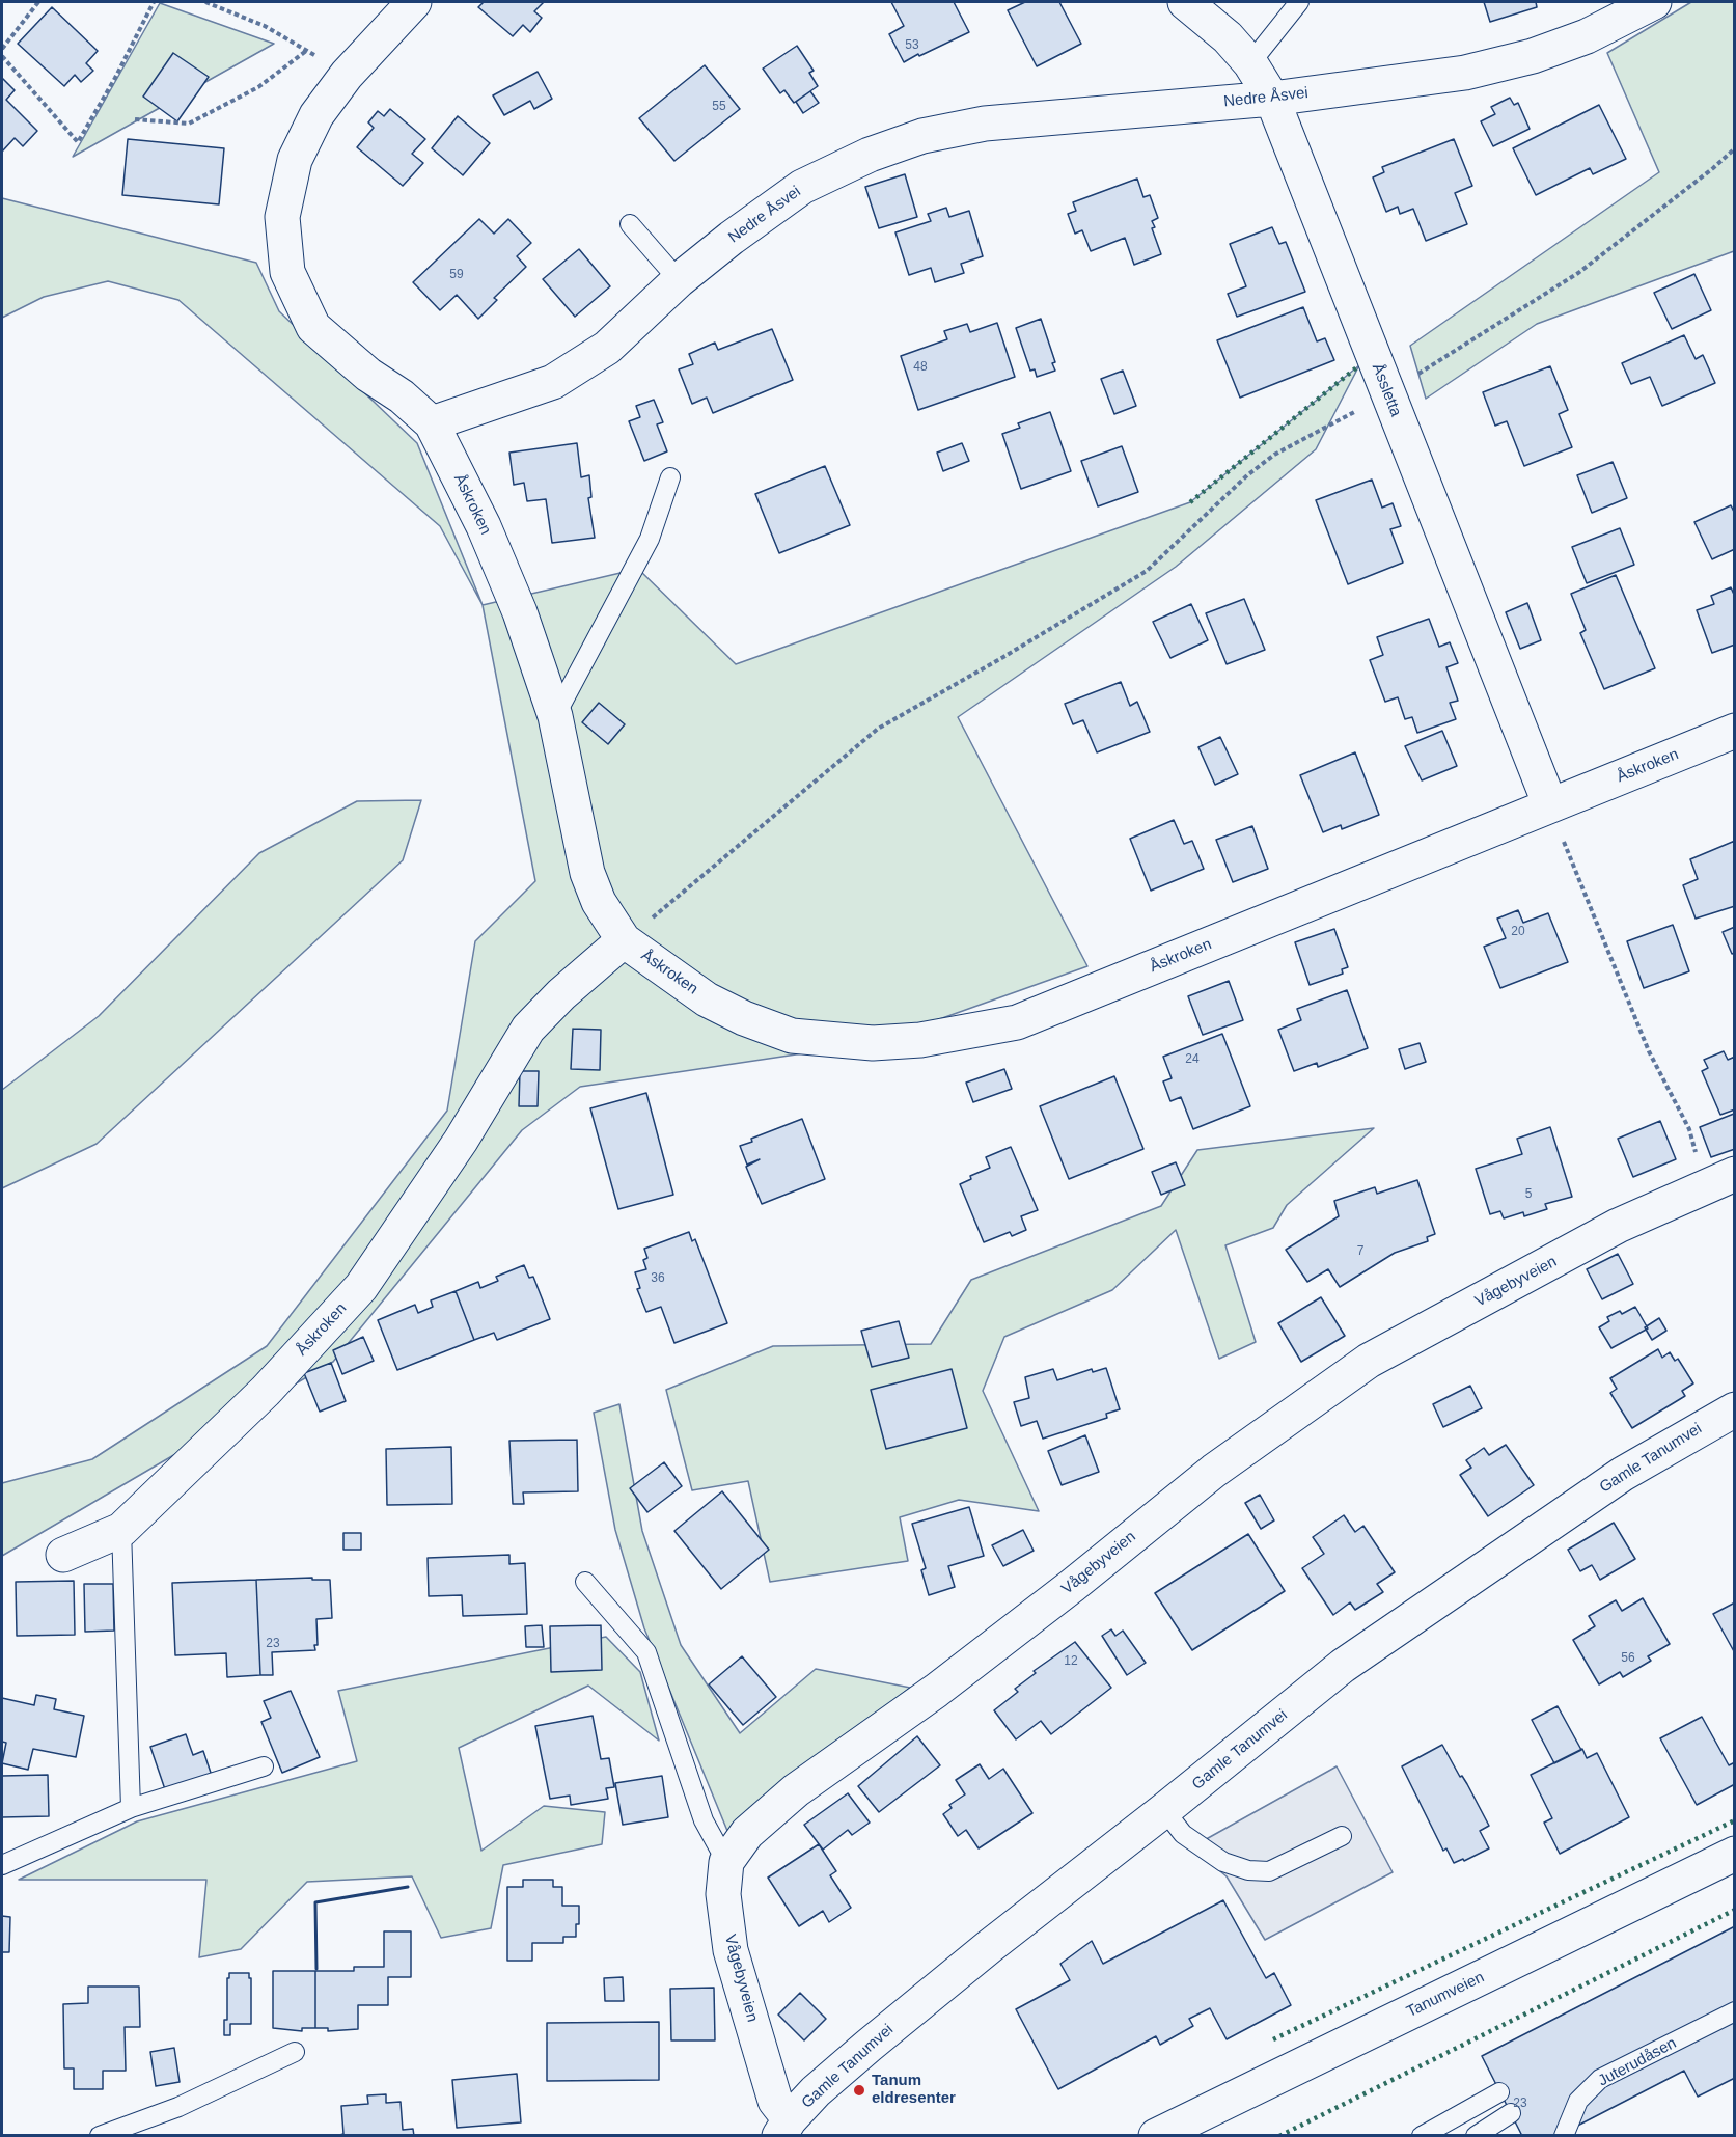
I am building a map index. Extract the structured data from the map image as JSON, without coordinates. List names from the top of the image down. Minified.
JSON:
{"streets":{"street":["Nedre Åsvei","Åssletta","Åskroken","Vågebyveien","Gamle Tanumvei","Tanumveien"],"lane":["Juterudåsen"]},"crossings":[["Nedre Åsvei","Åssletta"],["Nedre Åsvei","Åskroken"],["Åssletta","Åskroken"],["Vågebyveien","Gamle Tanumvei"]],"places":["Tanum eldresenter"],"house_numbers":["53","55","59","48","20","24","5","7","36","23","56","12","23"]}
